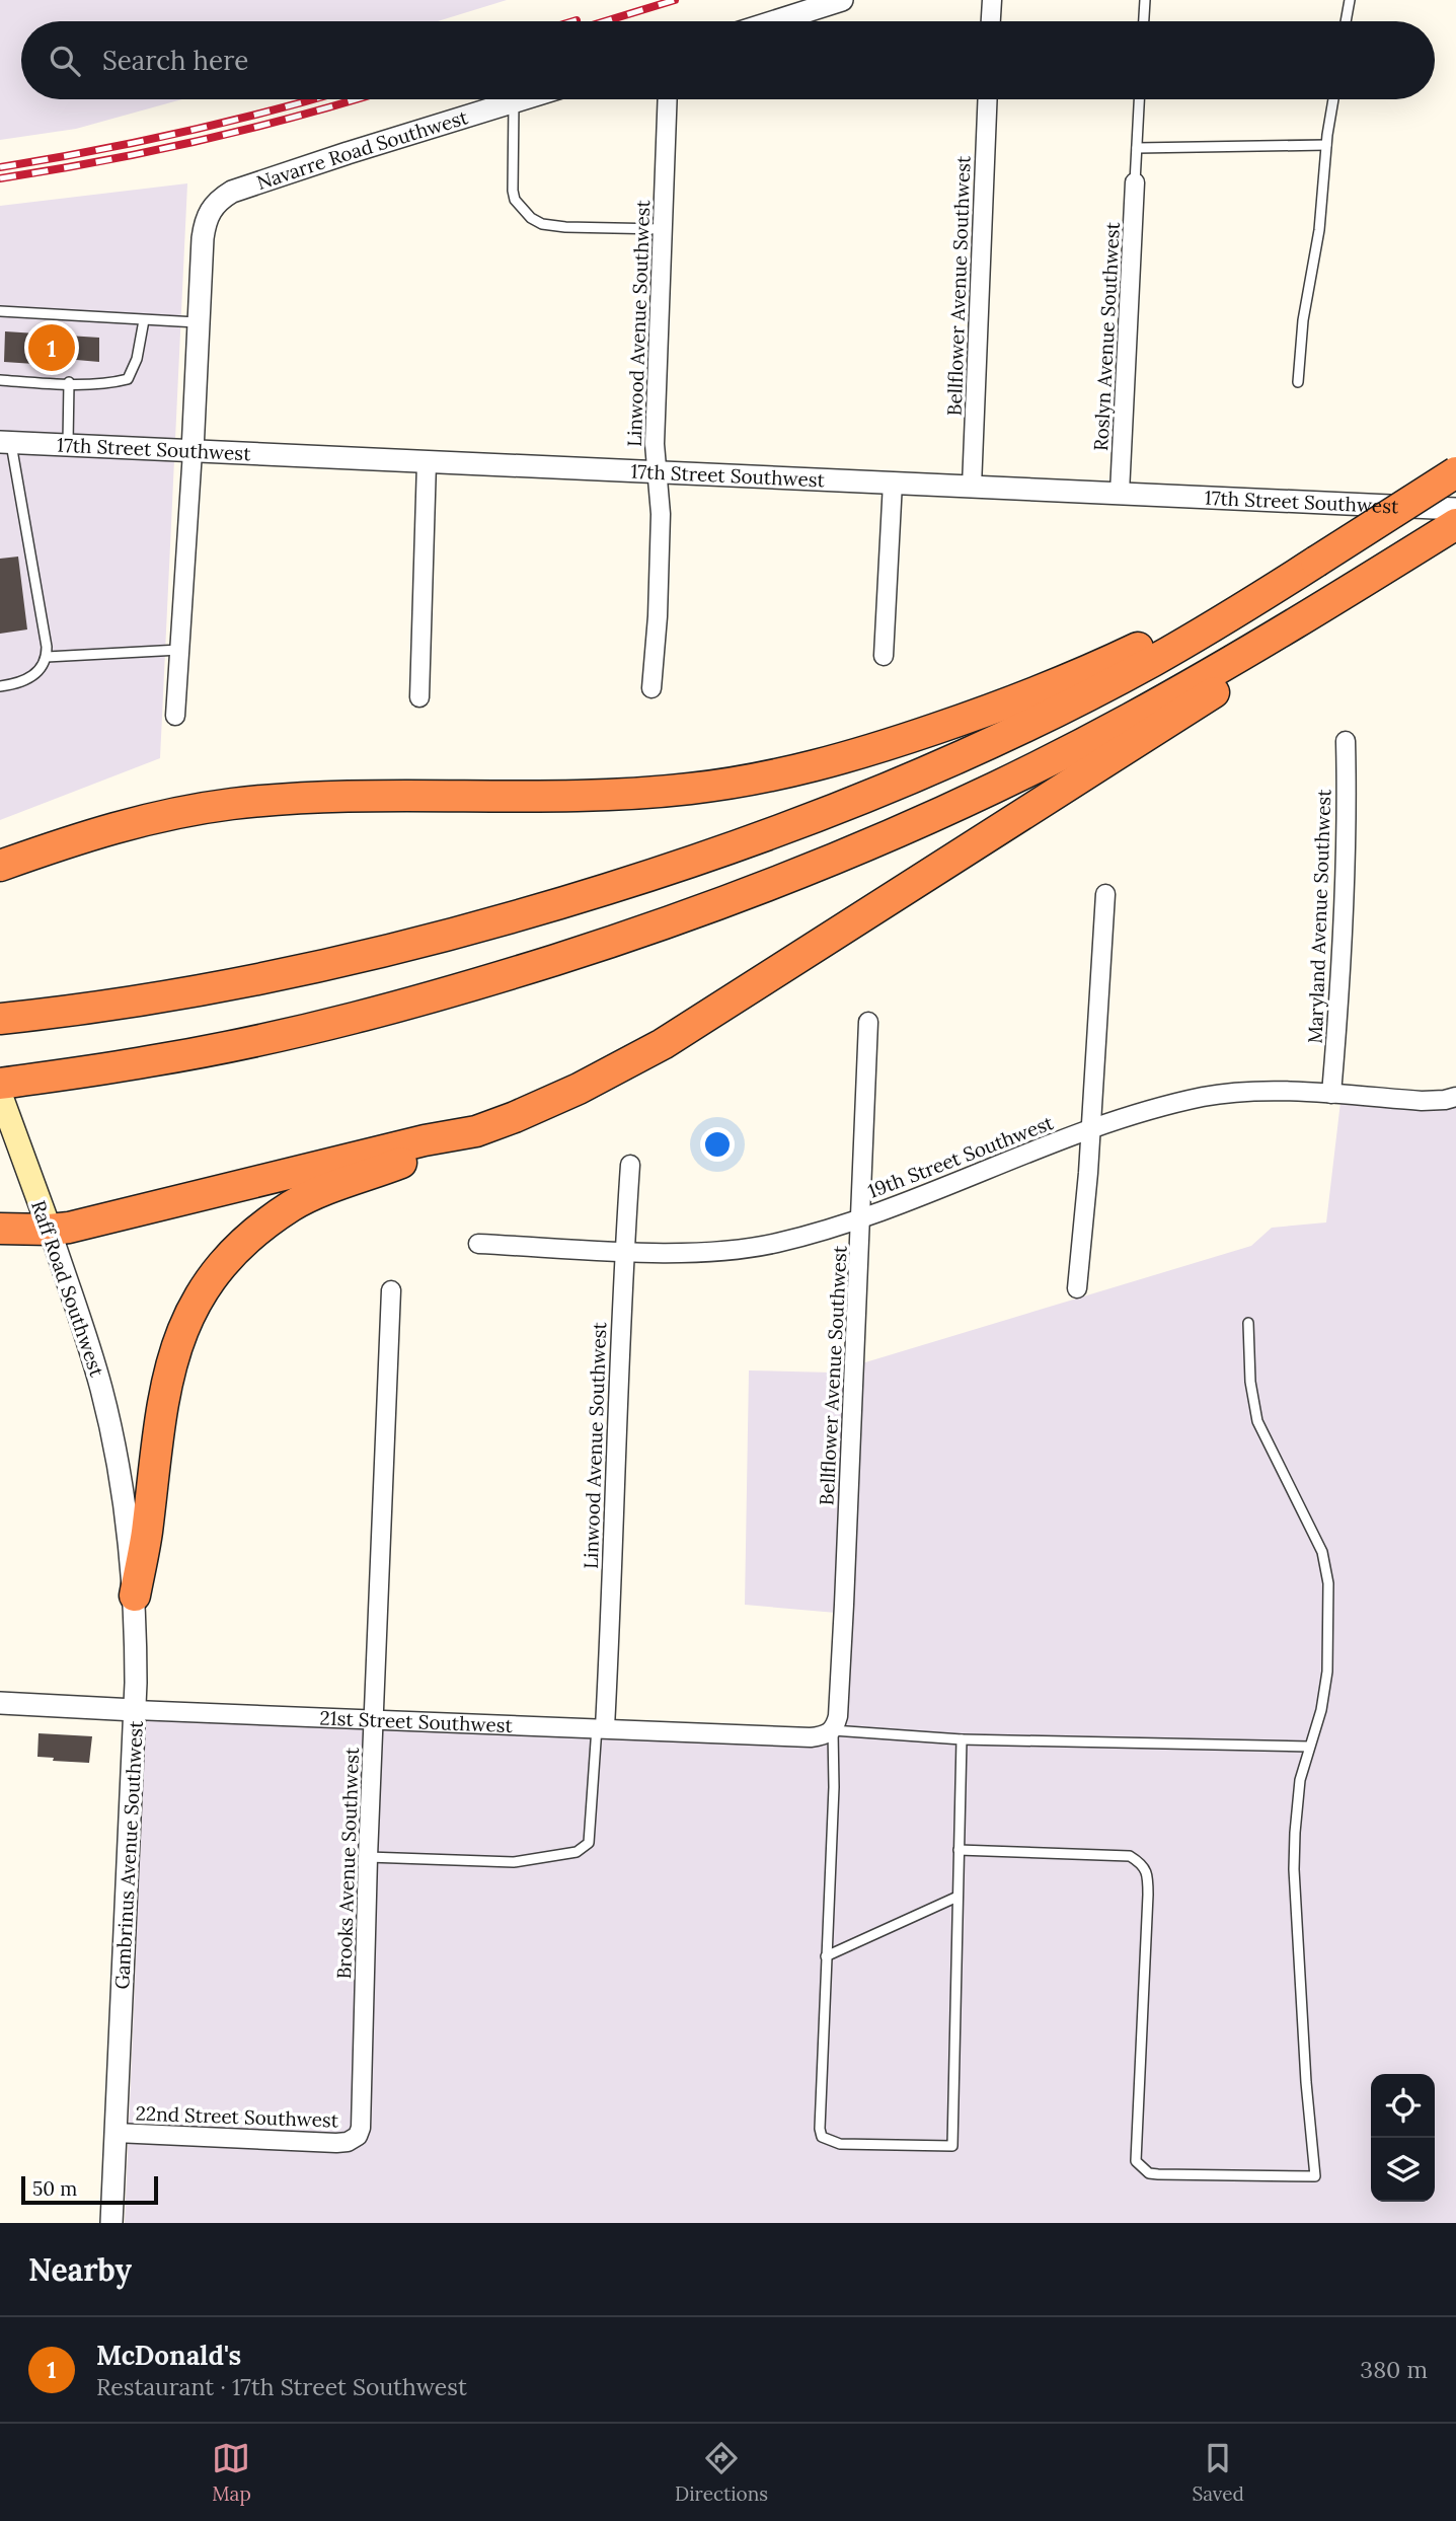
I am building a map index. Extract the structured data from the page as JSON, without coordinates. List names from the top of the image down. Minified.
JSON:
{"streets":{"main road":["Raff Road Southwest"],"street":["Navarre Road Southwest","Bellflower Avenue Southwest","Linwood Avenue Southwest","Roslyn Avenue Southwest","17th Street Southwest","Maryland Avenue Southwest","19th Street Southwest","21st Street Southwest","Gambrinus Avenue Southwest","Brooks Avenue Southwest","22nd Street Southwest"]},"crossings":[["Bellflower Avenue Southwest","17th Street Southwest"],["Bellflower Avenue Southwest","19th Street Southwest"],["Bellflower Avenue Southwest","21st Street Southwest"],["Linwood Avenue Southwest","17th Street Southwest"],["Linwood Avenue Southwest","19th Street Southwest"],["Linwood Avenue Southwest","21st Street Southwest"],["Roslyn Avenue Southwest","17th Street Southwest"],["Maryland Avenue Southwest","19th Street Southwest"],["Raff Road Southwest","Gambrinus Avenue Southwest"],["21st Street Southwest","Gambrinus Avenue Southwest"],["21st Street Southwest","Brooks Avenue Southwest"],["Gambrinus Avenue Southwest","22nd Street Southwest"],["Brooks Avenue Southwest","22nd Street Southwest"]],"scale_bar":"50 m","page":{"search":"Search here","pins":"1","scale":"50 m","heading":"Nearby","list":[{"mark":"1","name":"McDonald's","note":"Restaurant · 17th Street Southwest","value":"380 m"}],"nav":["Map","Directions","Saved"]}}
